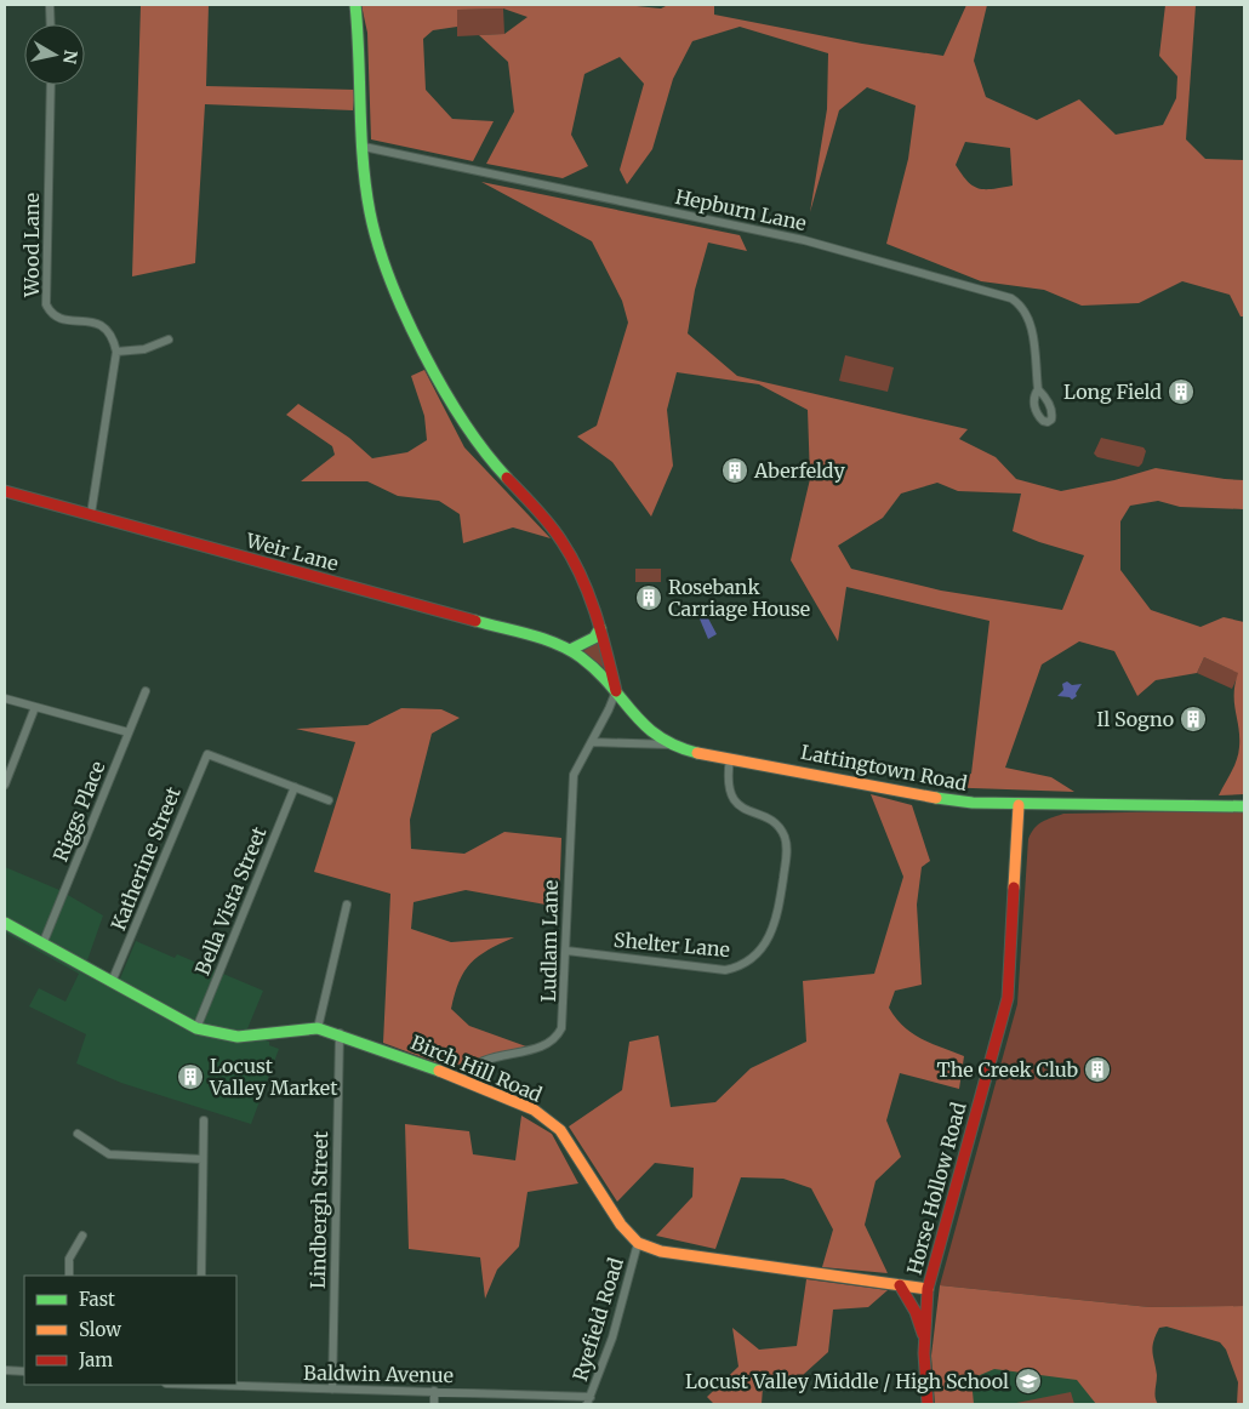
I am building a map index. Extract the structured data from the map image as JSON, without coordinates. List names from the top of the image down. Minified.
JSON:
{"streets":{"street":["Hepburn Lane","Wood Lane","Weir Lane","Lattingtown Road","Riggs Place","Katherine Street","Bella Vista Street","Ludlam Lane","Shelter Lane","Birch Hill Road","Horse Hollow Road","Lindbergh Street","Ryefield Road","Baldwin Avenue"]},"crossings":[["Weir Lane","Lattingtown Road"],["Weir Lane","Ludlam Lane"],["Lattingtown Road","Ludlam Lane"],["Lattingtown Road","Shelter Lane"],["Lattingtown Road","Horse Hollow Road"],["Riggs Place","Birch Hill Road"],["Katherine Street","Bella Vista Street"],["Katherine Street","Birch Hill Road"],["Bella Vista Street","Birch Hill Road"],["Ludlam Lane","Shelter Lane"],["Ludlam Lane","Birch Hill Road"],["Birch Hill Road","Lindbergh Street"],["Birch Hill Road","Ryefield Road"],["Lindbergh Street","Baldwin Avenue"],["Ryefield Road","Baldwin Avenue"]],"places":{"building":["Long Field","Aberfeldy","Rosebank Carriage House","Il Sogno","The Creek Club","Locust Valley Market"],"school or university":["Locust Valley Middle / High School"]},"legend":["Fast","Slow","Jam"],"north":"right"}
